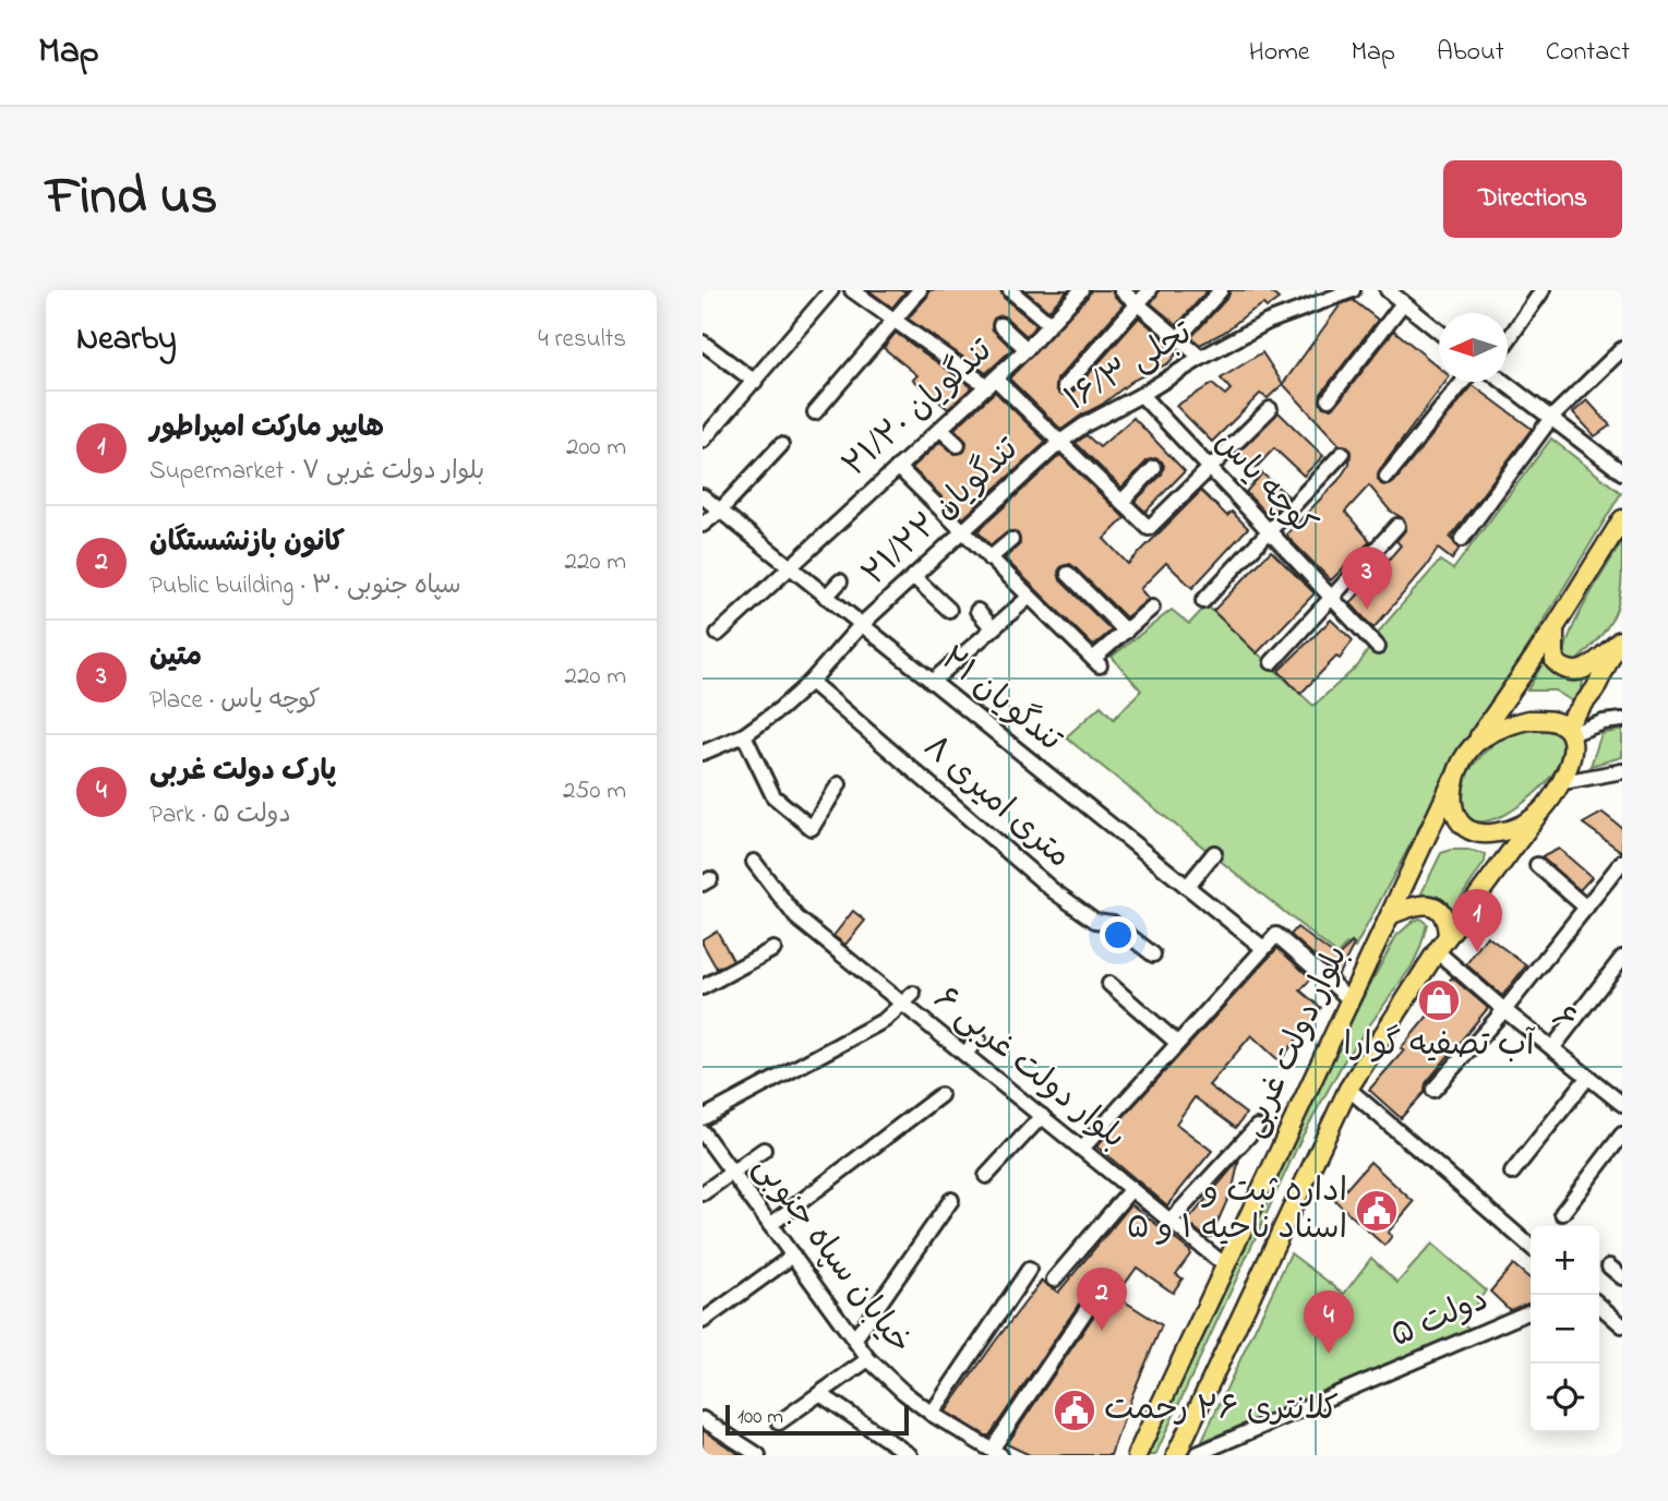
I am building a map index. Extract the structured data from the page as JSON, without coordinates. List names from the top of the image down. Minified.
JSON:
{"streets":{"main road":["بلوار دولت غربی"],"street":["۱۶/۳ تجلی","۲۱/۲۰ تندگویان","کوچه یاس","۲۱/۲۲ تندگویان","۲۱ تندگویان","۸ متری امیری","۶","بلوار دولت غربی ۶","خیابان سپاه جنوبی","۵ دولت"]},"crossings":[["۱۶/۳ تجلی","کوچه یاس"],["۱۶/۳ تجلی","۲۱/۲۲ تندگویان"],["۲۱/۲۰ تندگویان","۲۱ تندگویان"],["۲۱/۲۲ تندگویان","۲۱ تندگویان"],["۲۱/۲۲ تندگویان","۸ متری امیری"],["۶","بلوار دولت غربی"],["بلوار دولت غربی","بلوار دولت غربی ۶"]],"places":{"shop":["آب تصفیه گوارا"],"public building":["اداره ثبت و اسناد ناحیه ۱ و ۵","کلانتری ۲۶ رحمت"]},"scale_bar":"100 m","north":"left","page":{"header":"Map","nav":["Home","Map","About","Contact"],"title":"Find us","buttons":"Directions","heading":["Nearby","4 results"],"list":[{"mark":"1","name":"هایپر مارکت امپراطور","note":"Supermarket · بلوار دولت غربی ۷","value":"200 m"},{"mark":"2","name":"کانون بازنشستگان","note":"Public building · ۳۰ سپاه جنوبی","value":"220 m"},{"mark":"3","name":"متین","note":"Place · کوچه یاس","value":"220 m"},{"mark":"4","name":"پارک دولت غربی","note":"Park · ۵ دولت","value":"250 m"}],"pins":["3","1","2","4"],"map_buttons":["+","−"],"scale":"100 m"}}
